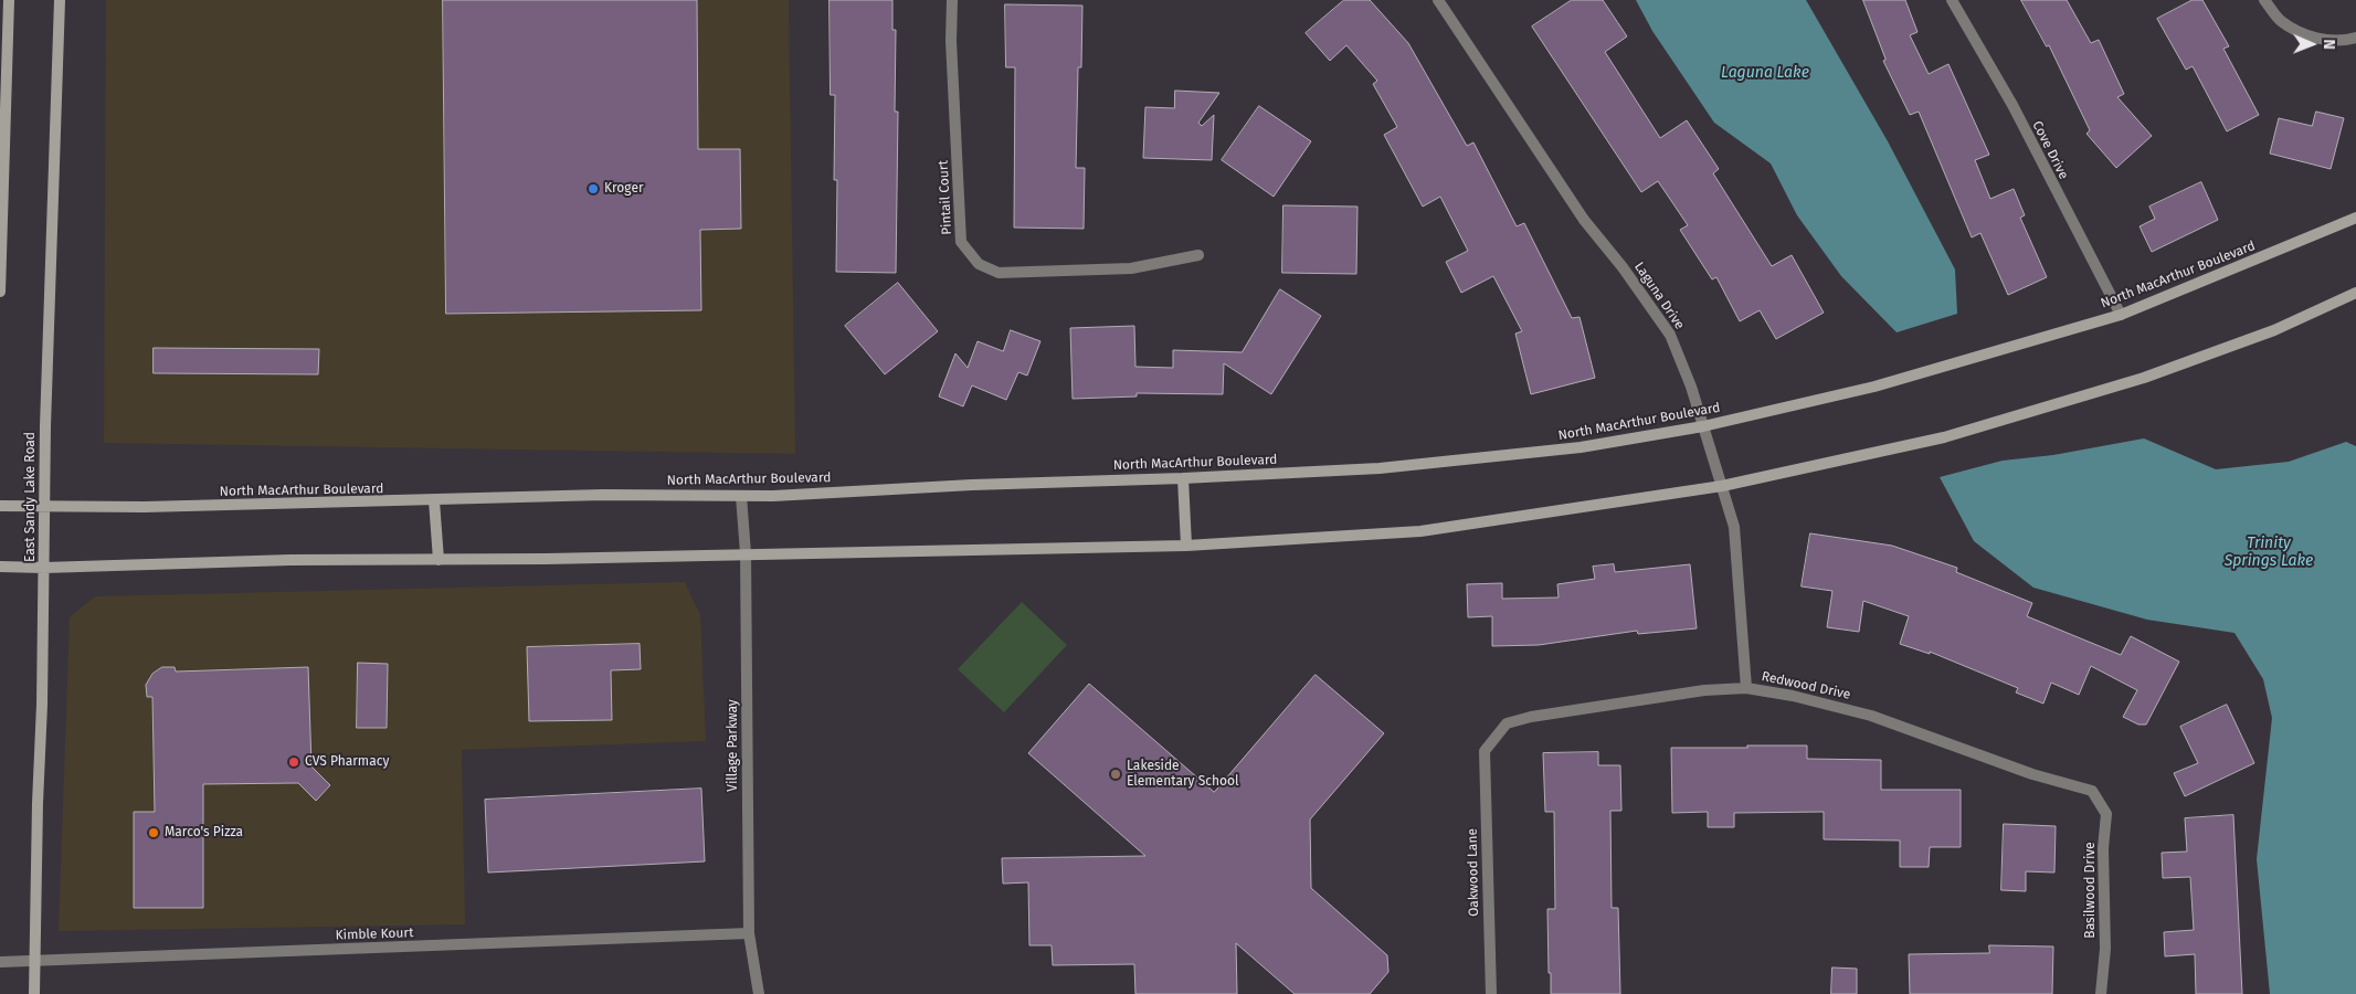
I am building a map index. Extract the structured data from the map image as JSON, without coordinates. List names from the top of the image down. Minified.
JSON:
{"streets":{"main road":["North MacArthur Boulevard","East Sandy Lake Road"],"street":["Cove Drive","Pintail Court","Laguna Drive","Redwood Drive","Village Parkway","Oakwood Lane","Basilwood Drive","Kimble Kourt"]},"crossings":[["Cove Drive","North MacArthur Boulevard"],["North MacArthur Boulevard","Laguna Drive"],["North MacArthur Boulevard","East Sandy Lake Road"],["North MacArthur Boulevard","Village Parkway"],["Laguna Drive","Redwood Drive"],["East Sandy Lake Road","Kimble Kourt"],["Redwood Drive","Oakwood Lane"],["Redwood Drive","Basilwood Drive"],["Village Parkway","Kimble Kourt"]],"water":["Laguna Lake","Trinity Springs Lake"],"places":["Kroger","CVS Pharmacy","Lakeside Elementary School","Marco's Pizza"],"north":"right"}
